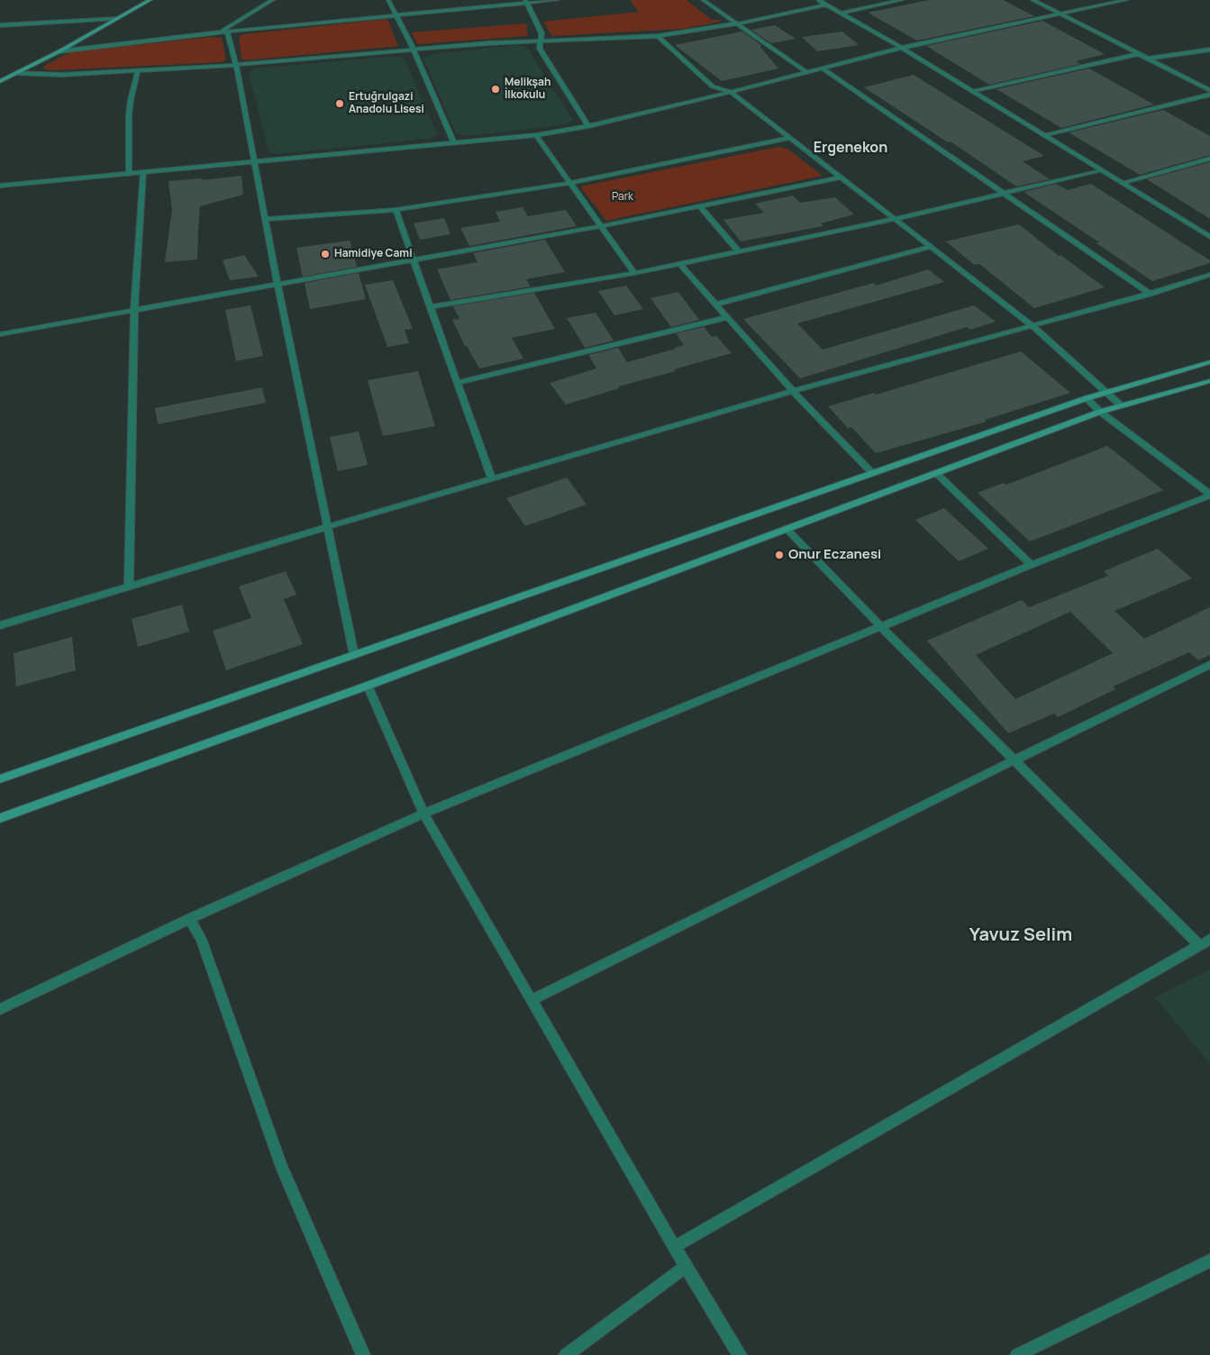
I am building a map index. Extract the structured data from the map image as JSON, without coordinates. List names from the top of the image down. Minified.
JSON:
{"districts":["Ergenekon","Yavuz Selim"],"parks":["Park"],"places":["Melikşah İlkokulu","Ertuğrulgazi Anadolu Lisesi","Hamidiye Cami","Onur Eczanesi"]}
